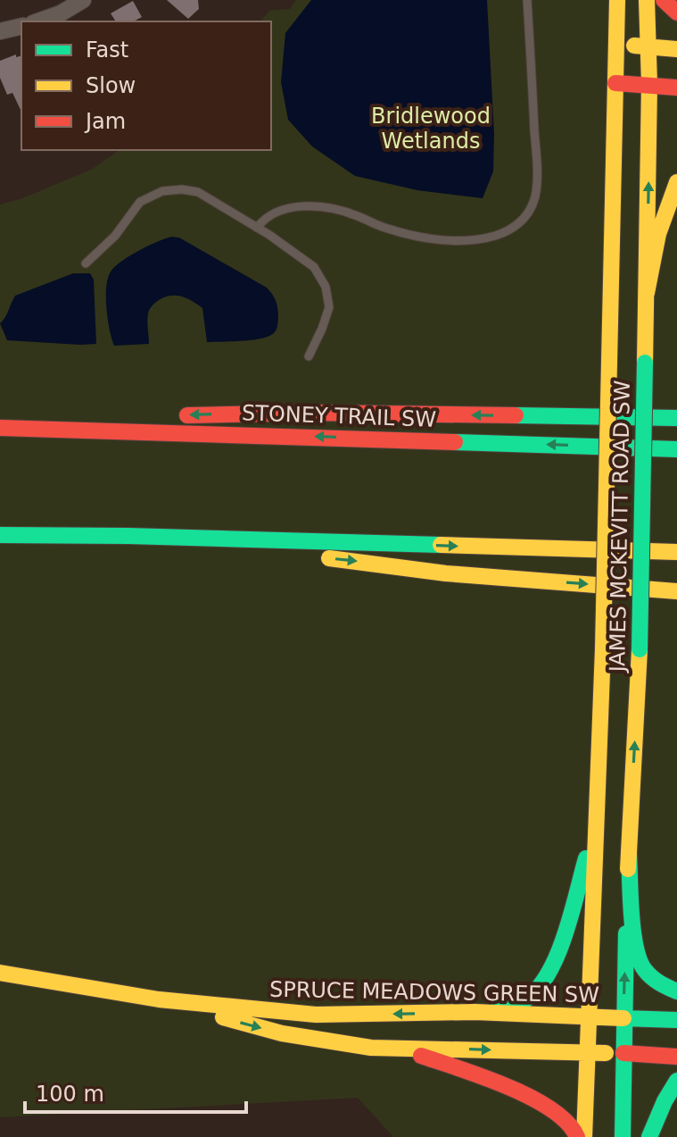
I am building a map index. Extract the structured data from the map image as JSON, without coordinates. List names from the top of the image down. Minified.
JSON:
{"streets":{"main road":["STONEY TRAIL SW","JAMES MCKEVITT ROAD SW","SPRUCE MEADOWS GREEN SW"]},"crossings":[["JAMES MCKEVITT ROAD SW","SPRUCE MEADOWS GREEN SW"]],"parks":["Bridlewood Wetlands"],"legend":["Fast","Slow","Jam"],"scale_bar":"100 m"}
